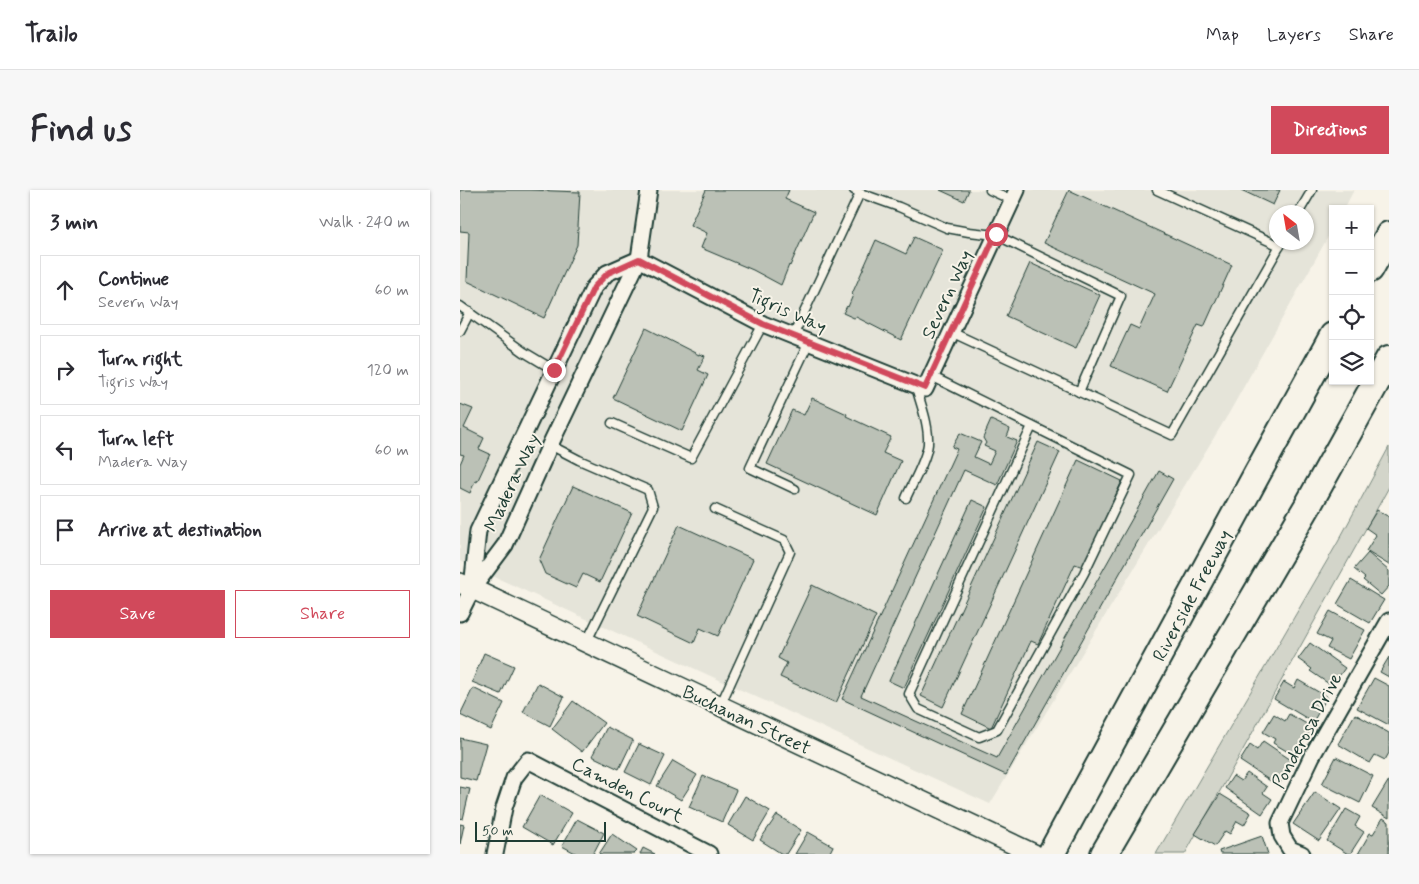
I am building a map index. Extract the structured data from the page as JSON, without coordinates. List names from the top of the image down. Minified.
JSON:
{"streets":{"highway":["Riverside Freeway"],"street":["Severn Way","Tigris Way","Madera Way","Buchanan Street","Ponderosa Drive","Camden Court"]},"crossings":[["Severn Way","Tigris Way"],["Tigris Way","Madera Way"],["Madera Way","Buchanan Street"]],"scale_bar":"50 m","north":"top left","page":{"header":"Trailo","nav":["Map","Layers","Share"],"buttons":["Directions",["Save","Share"]],"title":"Find us","heading":["3 min","Walk · 240 m"],"map_buttons":["+","−"],"list":[["Continue","Severn Way","60 m"],["Turn right","Tigris Way","120 m"],["Turn left","Madera Way","60 m"],"Arrive at destination"],"scale":"50 m"}}
